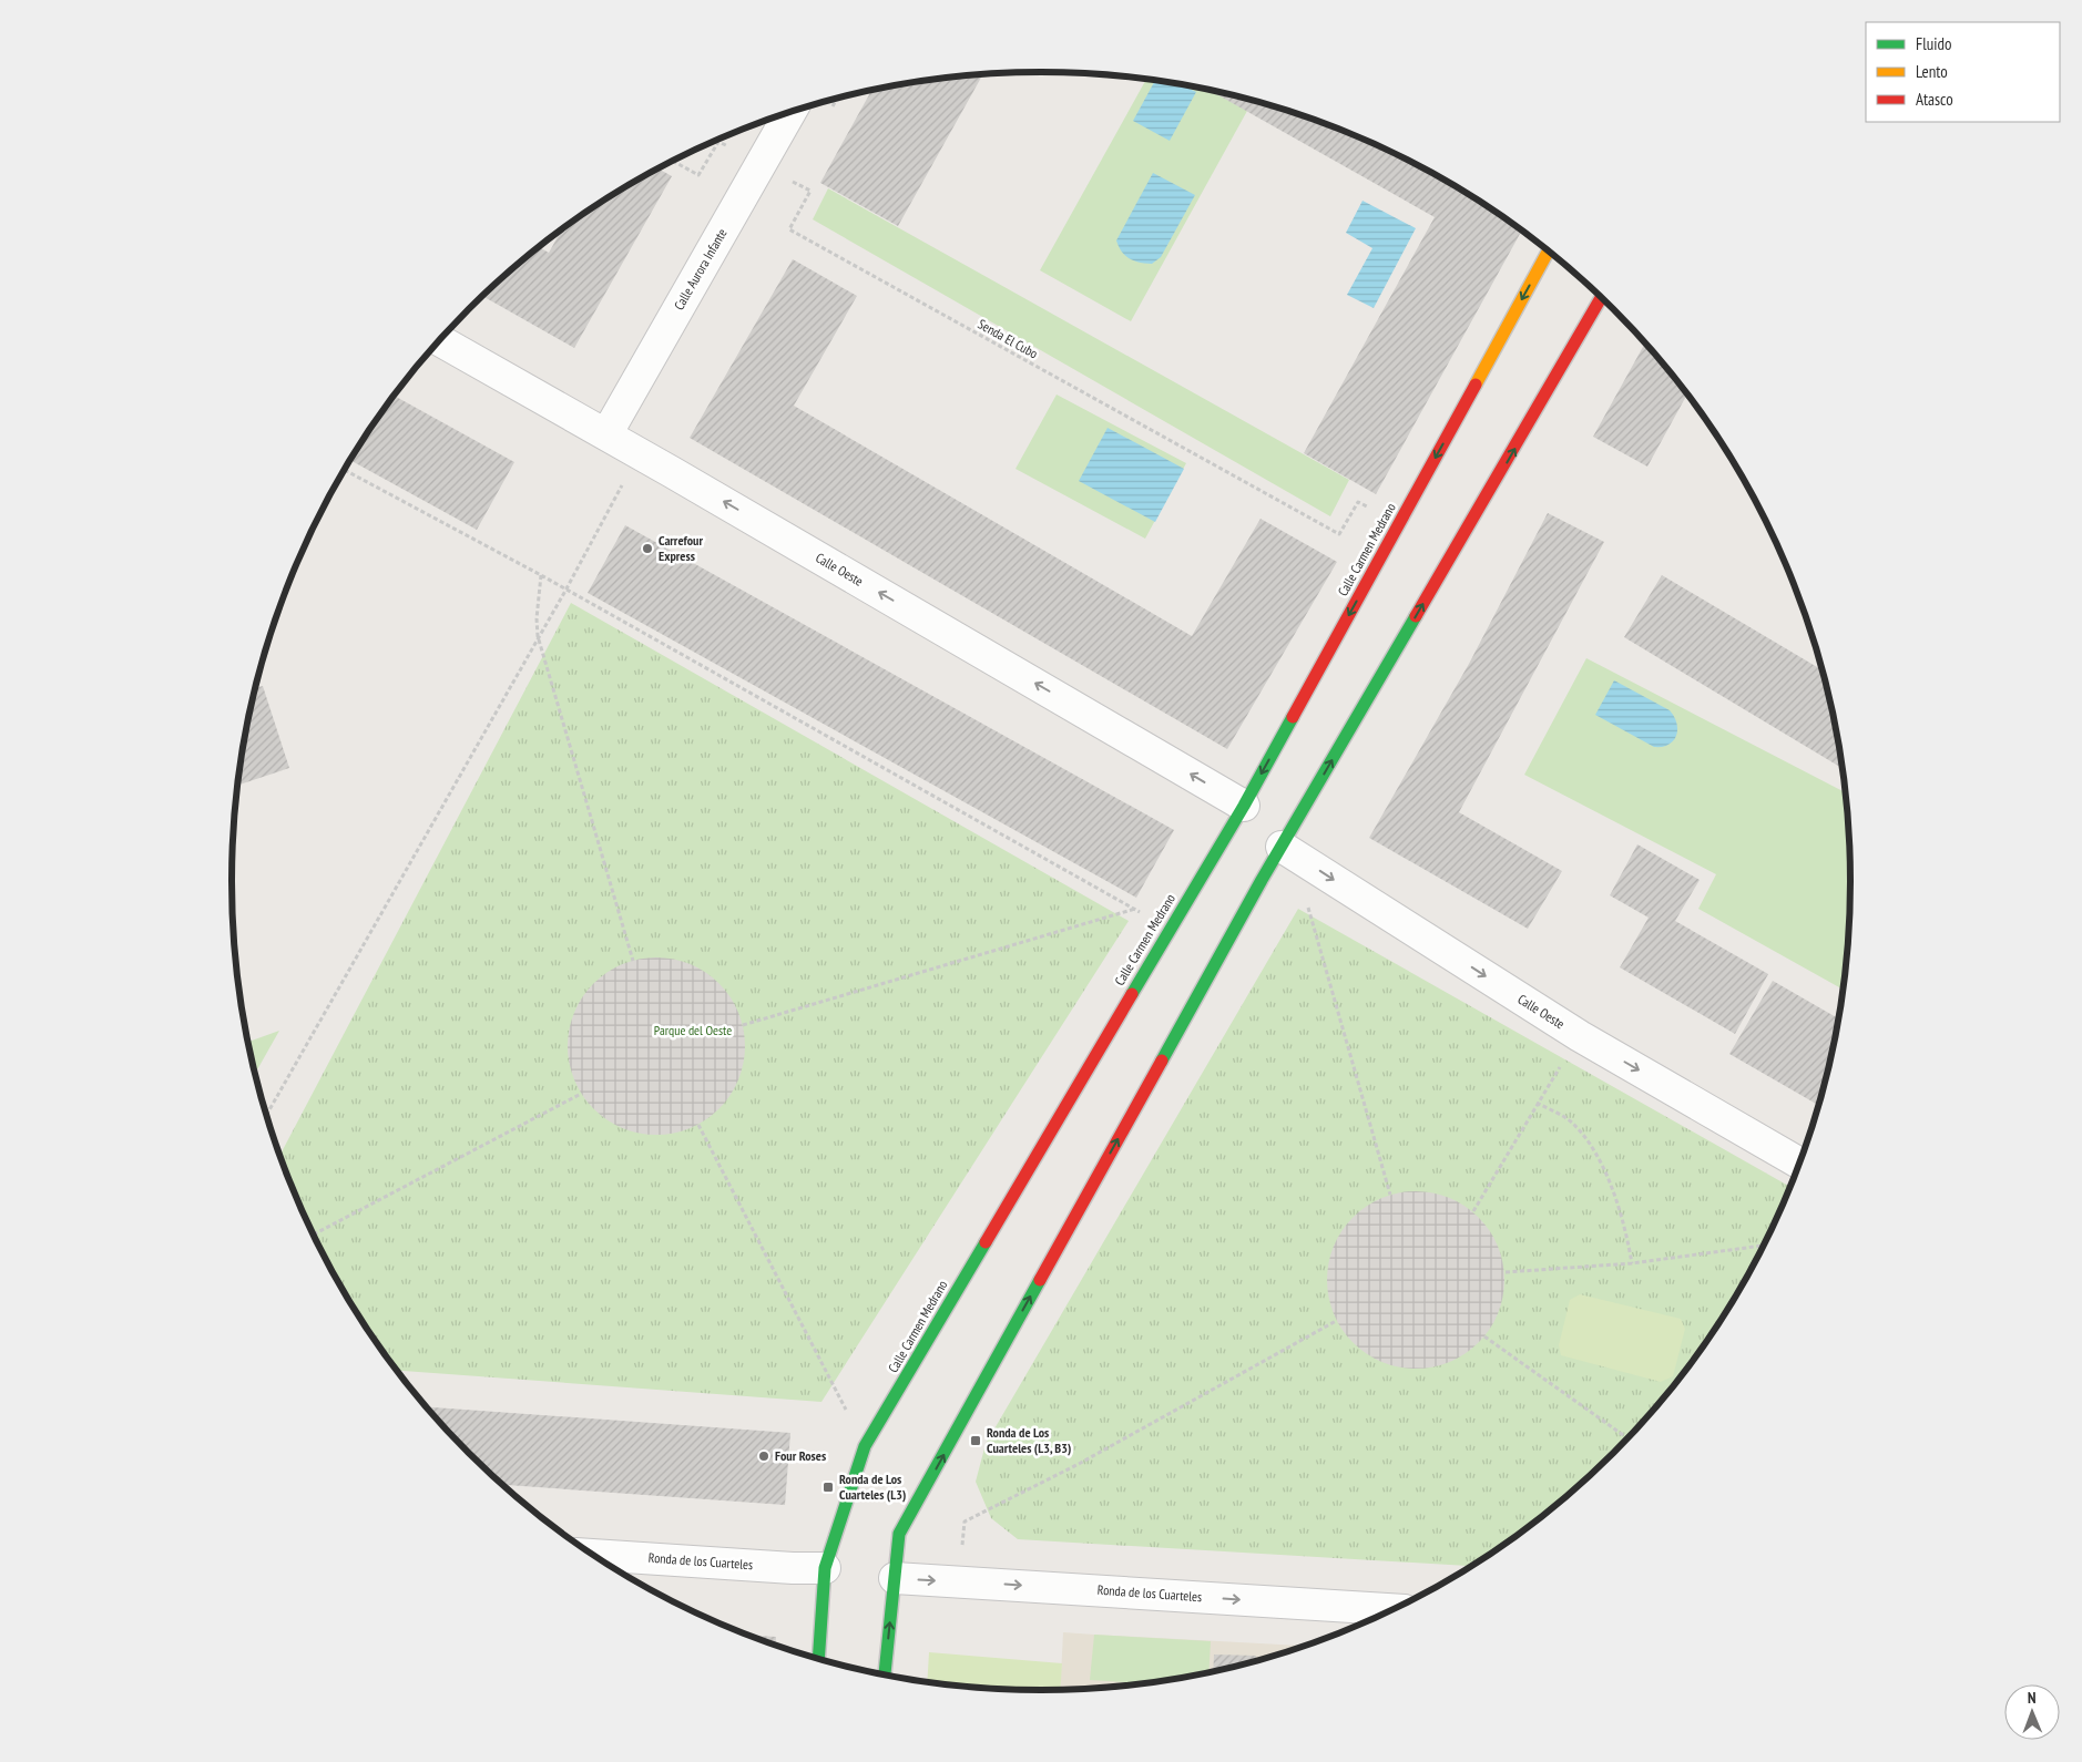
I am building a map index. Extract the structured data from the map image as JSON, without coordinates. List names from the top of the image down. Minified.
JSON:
{"streets":{"main road":["Calle Carmen Medrano"],"street":["Calle Aurora Infante","Calle Oeste","Ronda de los Cuarteles"],"path":["Senda El Cubo"]},"crossings":[["Calle Aurora Infante","Calle Oeste"],["Senda El Cubo","Calle Carmen Medrano"],["Calle Carmen Medrano","Calle Oeste"],["Calle Carmen Medrano","Ronda de los Cuarteles"]],"one_way":["Ronda de los Cuarteles"],"parks":["Parque del Oeste"],"places":{"other":["Carrefour Express","Four Roses"],"transit":["Ronda de Los Cuarteles (L3, B3)","Ronda de Los Cuarteles (L3)"]},"legend":["Fluido","Lento","Atasco"],"north":"top"}
